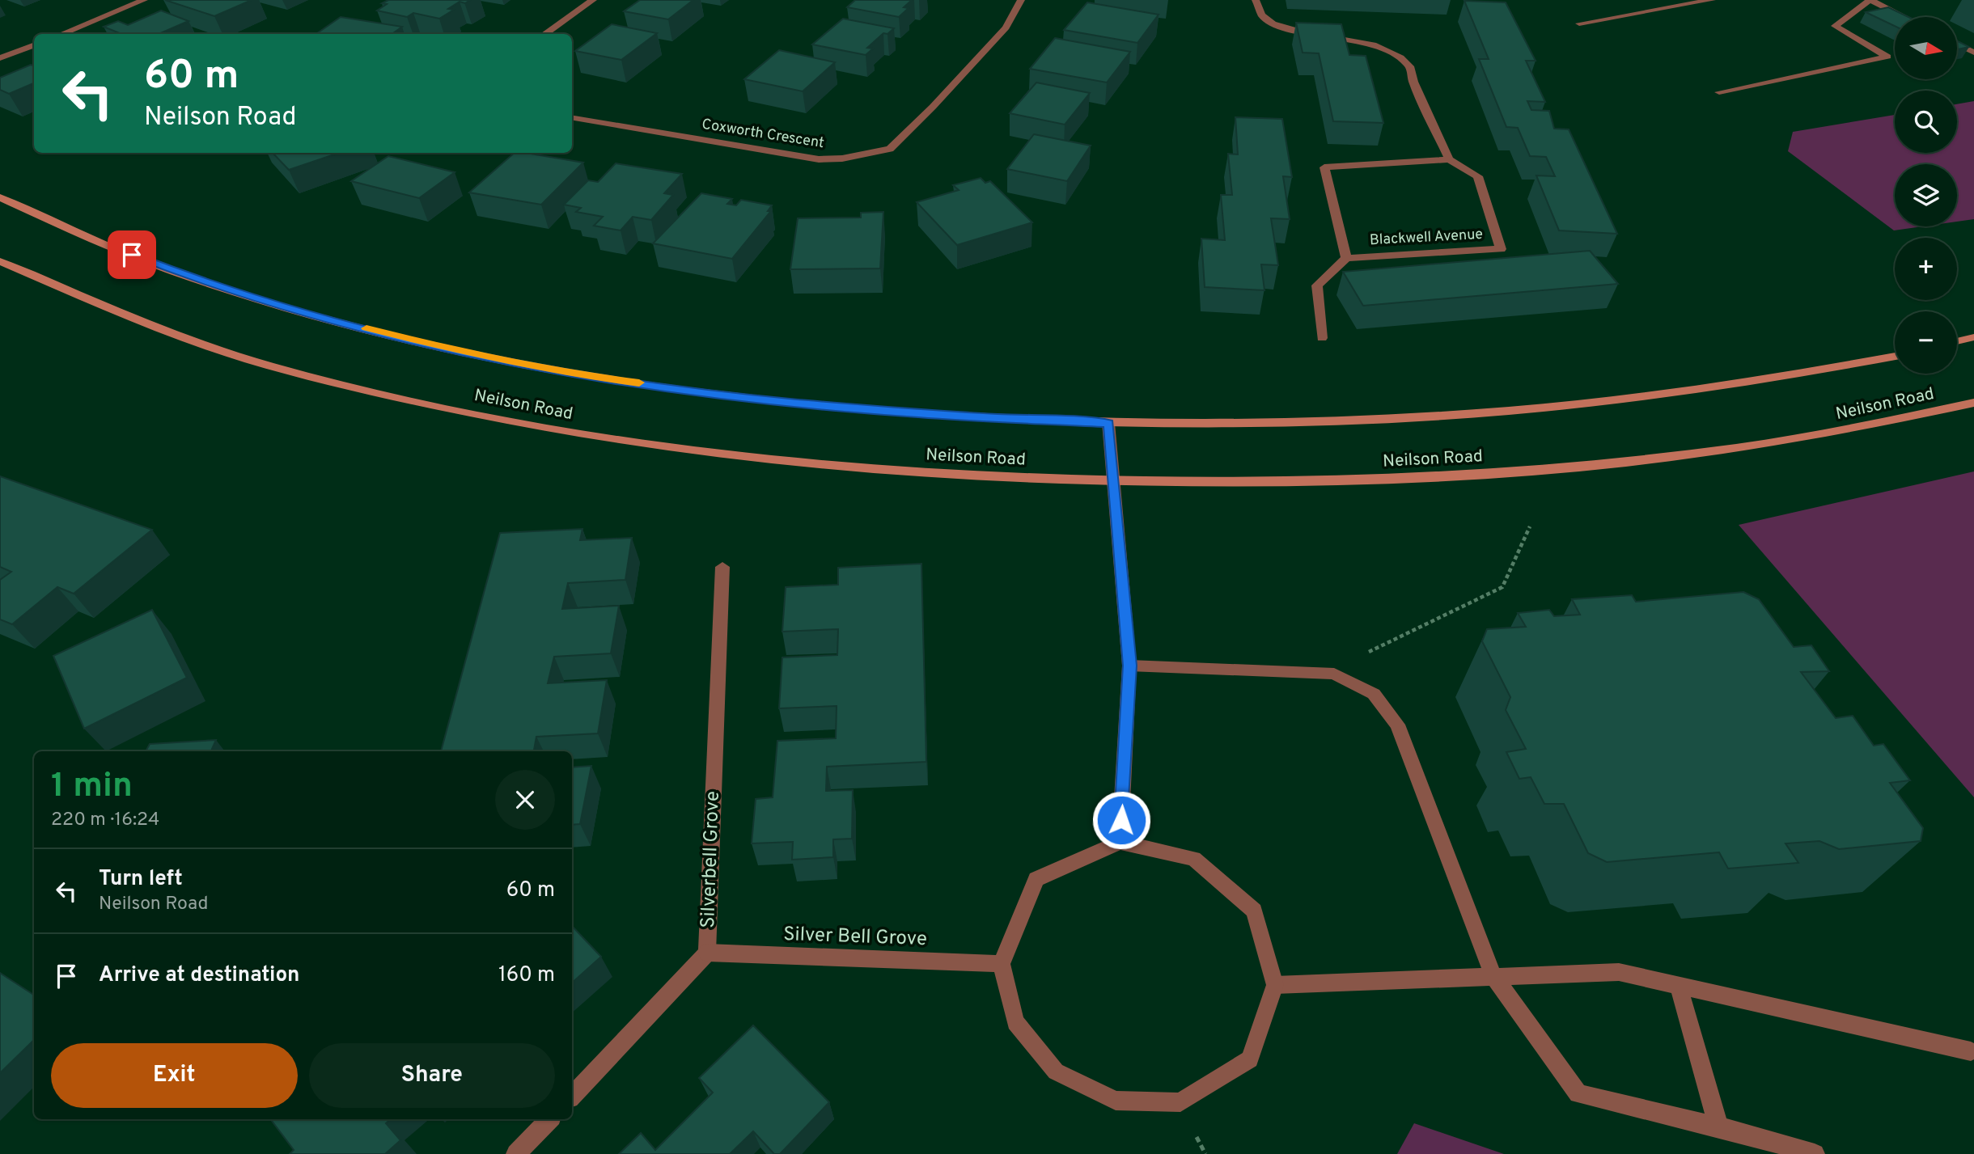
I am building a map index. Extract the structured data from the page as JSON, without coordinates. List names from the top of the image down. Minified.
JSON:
{"streets":{"main road":["Neilson Road"],"street":["Coxworth Crescent","Blackwell Avenue","Silverbell Grove","Silver Bell Grove"]},"crossings":[["Silverbell Grove","Silver Bell Grove"]],"north":"right","page":{"map_buttons":["+","−"],"turn":["60 m","Neilson Road"],"heading":["1 min","220 m · 16:24"],"list":[{"name":"Turn left","note":"Neilson Road","value":"60 m"},{"name":"Arrive at destination","value":"160 m"}],"buttons":["Exit","Share"]}}
